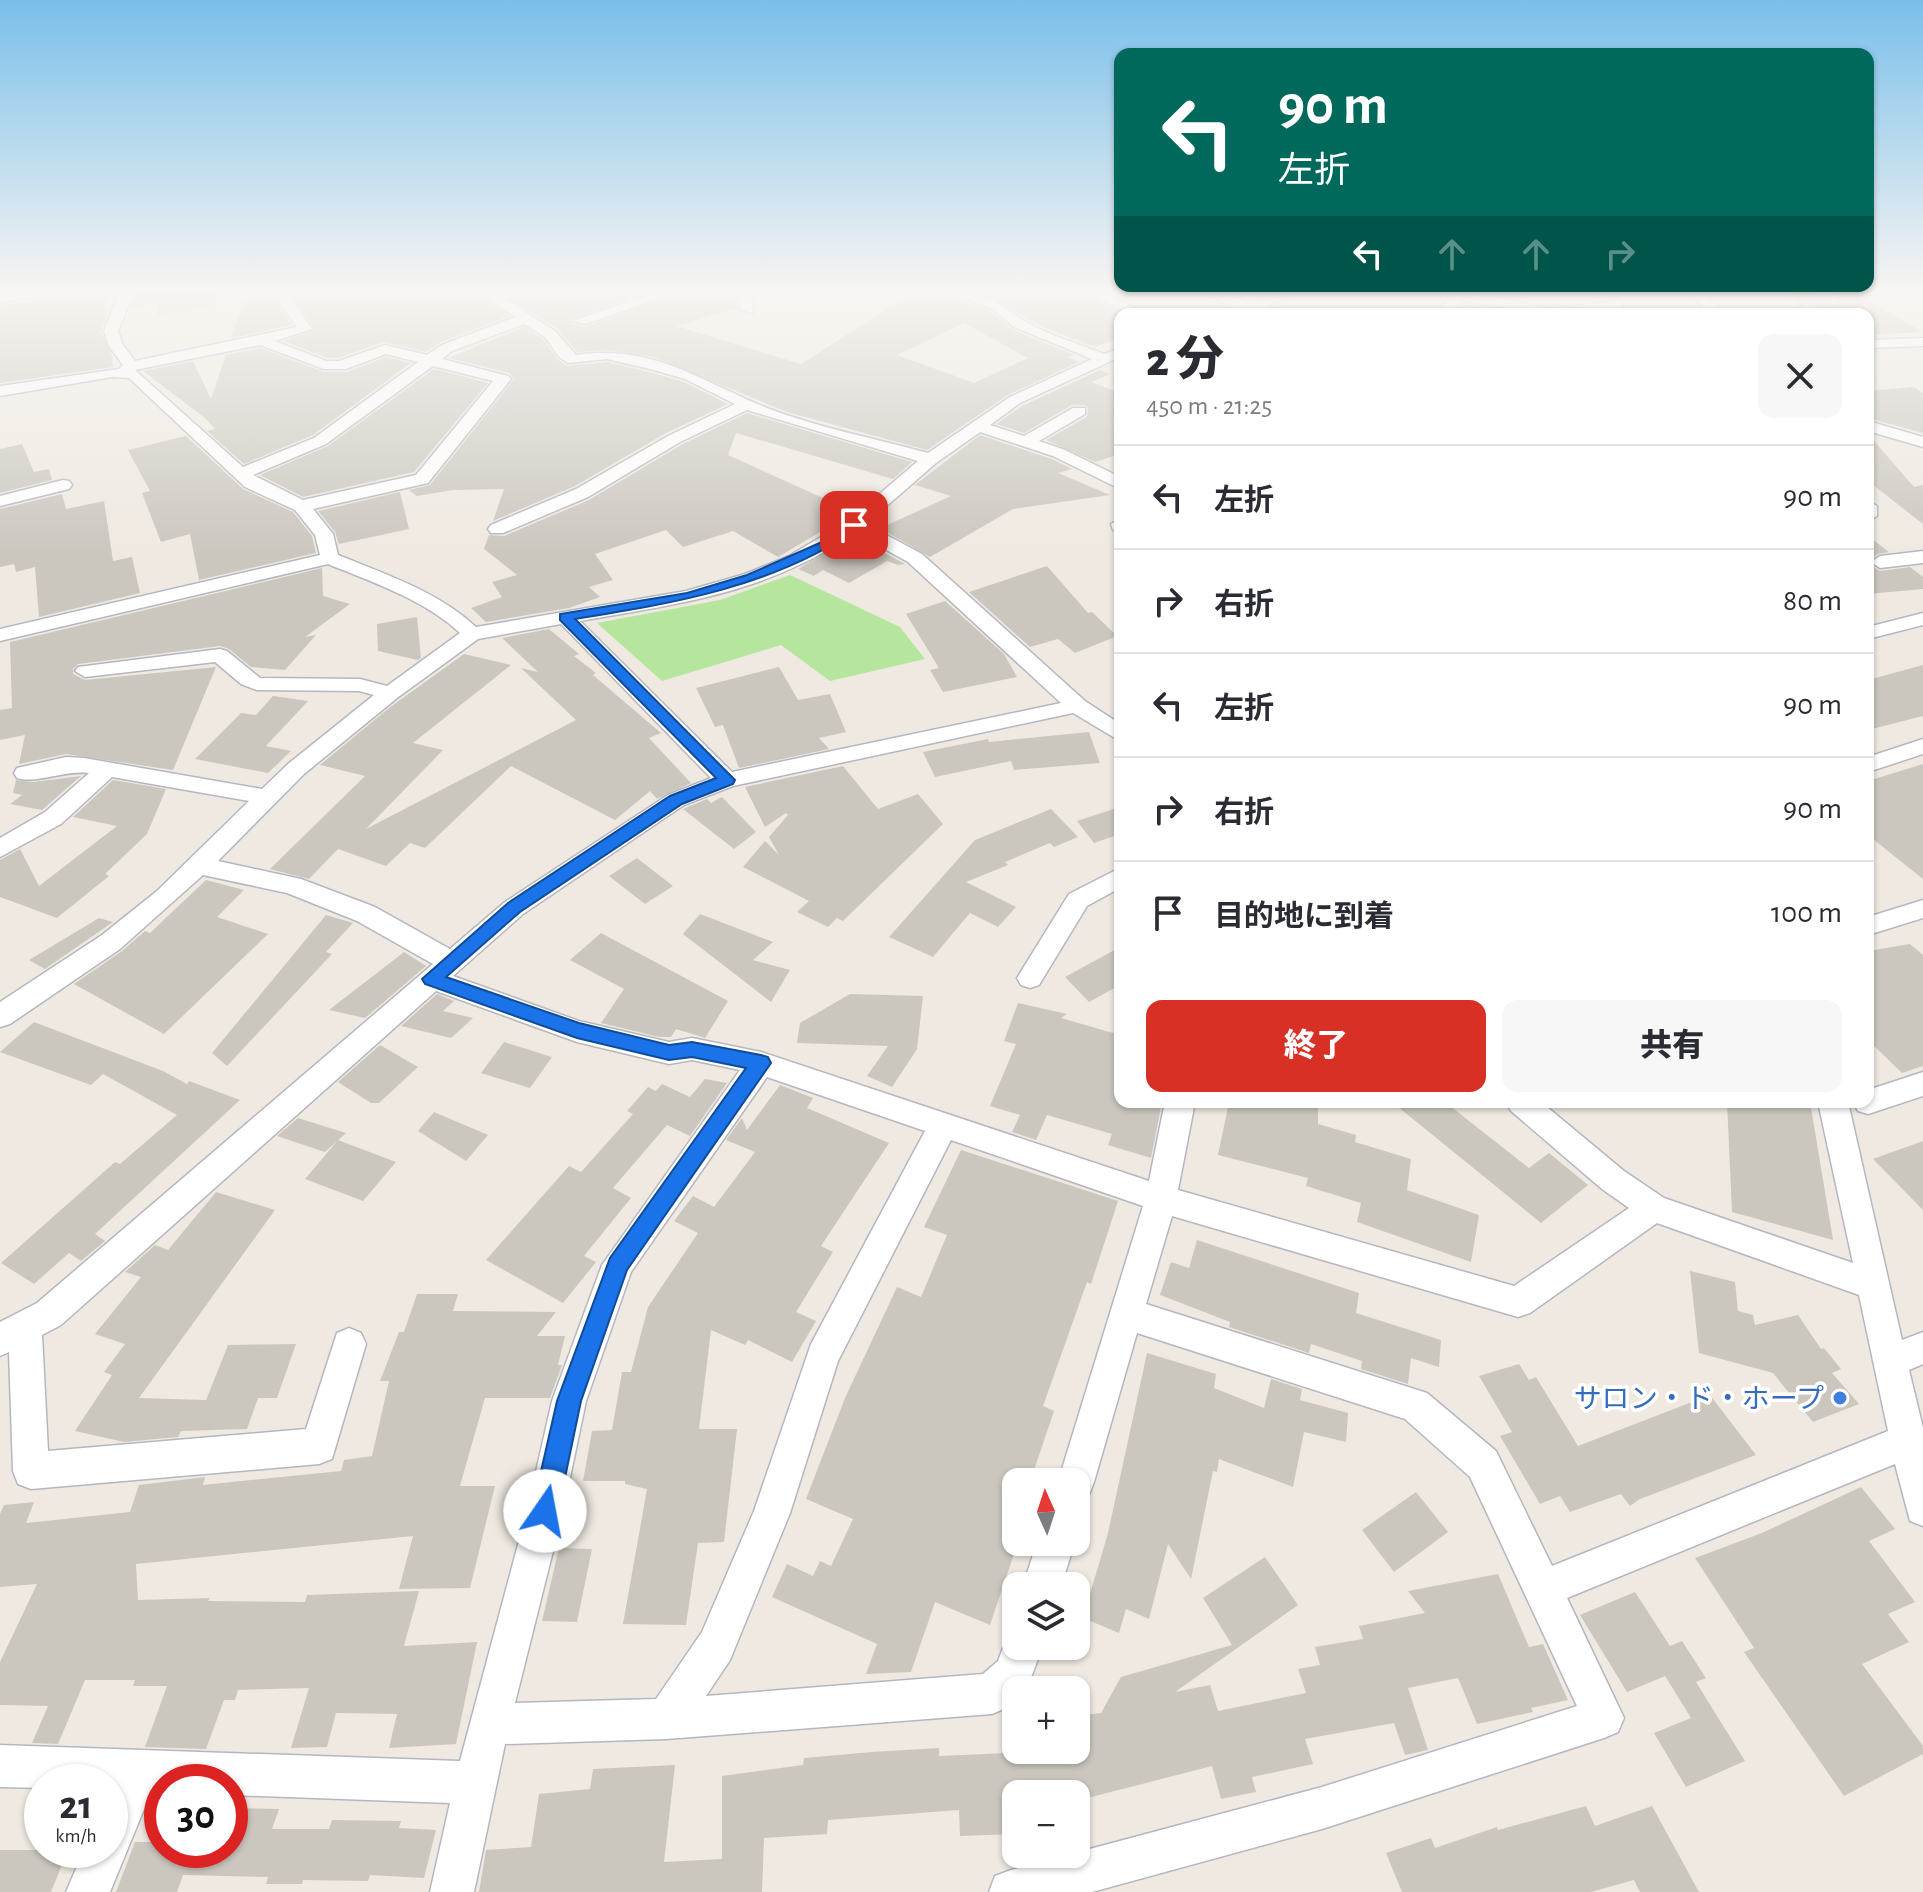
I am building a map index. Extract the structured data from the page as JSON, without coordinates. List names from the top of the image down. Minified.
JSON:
{"places":["サロン・ド・ホープ"],"north":"top","page":{"turn":["90 m","左折"],"heading":["2 分","450 m · 21:25"],"list":[{"name":"左折","value":"90 m"},{"name":"右折","value":"80 m"},{"name":"左折","value":"90 m"},{"name":"右折","value":"90 m"},{"name":"目的地に到着","value":"100 m"}],"buttons":["終了","共有"],"map_buttons":["+","−"],"speed":"21 km/h","limit":"30"}}
